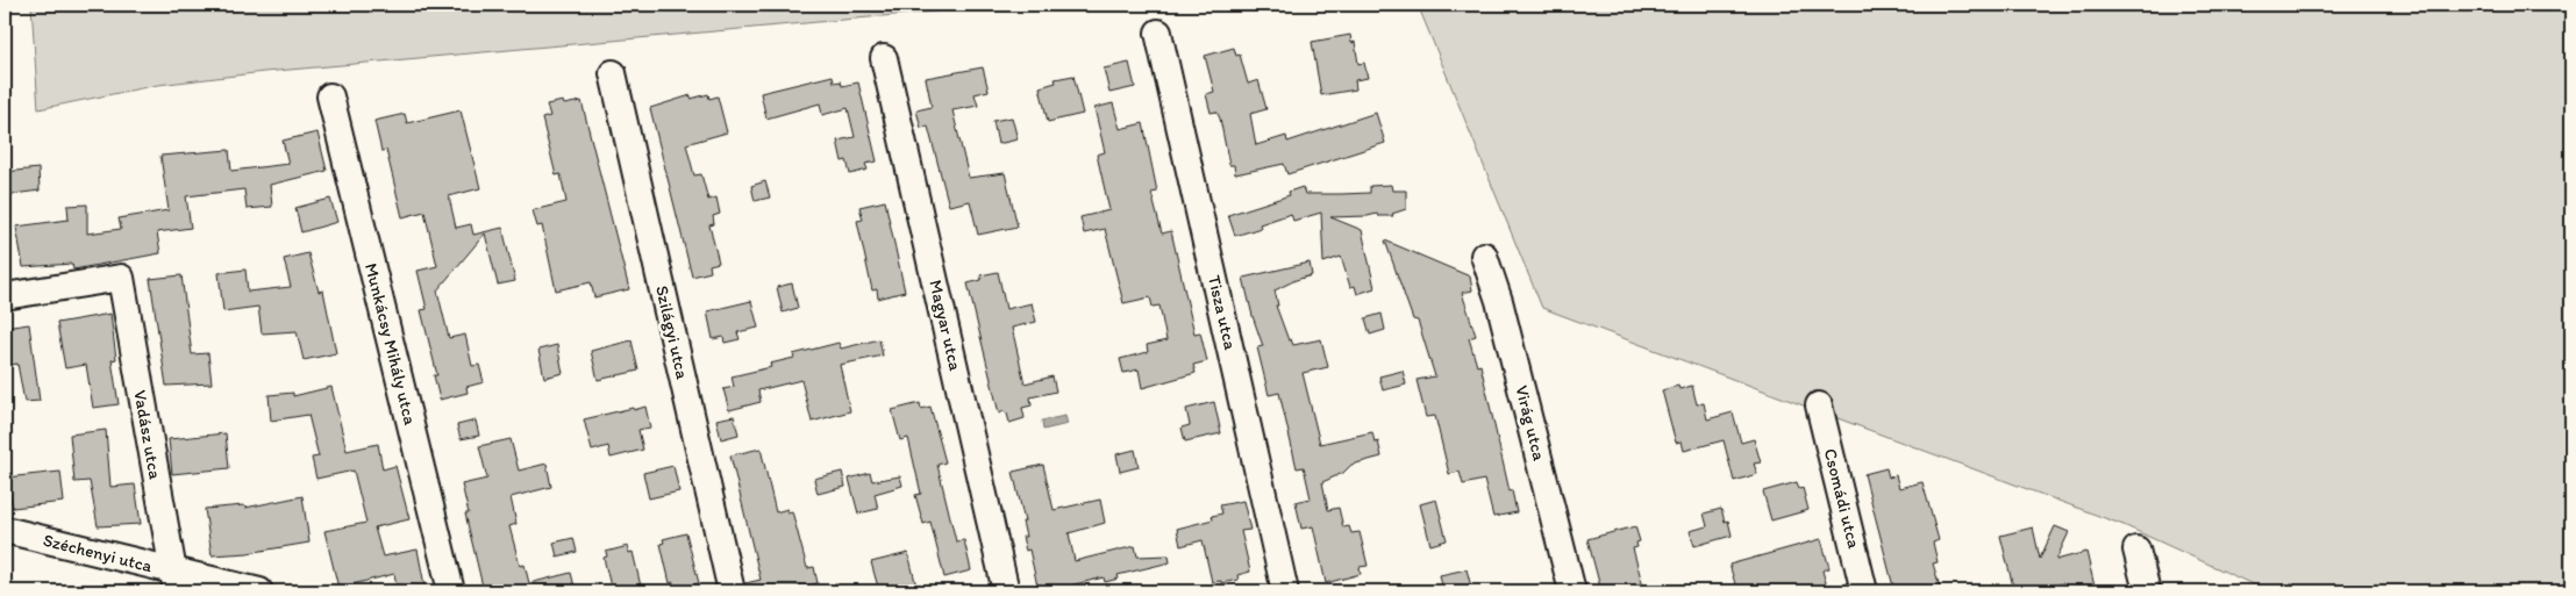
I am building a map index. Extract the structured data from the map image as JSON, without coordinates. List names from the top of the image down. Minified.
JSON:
{"streets":{"street":["Tisza utca","Magyar utca","Szilágyi utca","Munkácsy Mihály utca","Virág utca","Vadász utca","Csomádi utca","Széchenyi utca"]},"crossings":[["Vadász utca","Széchenyi utca"]]}
